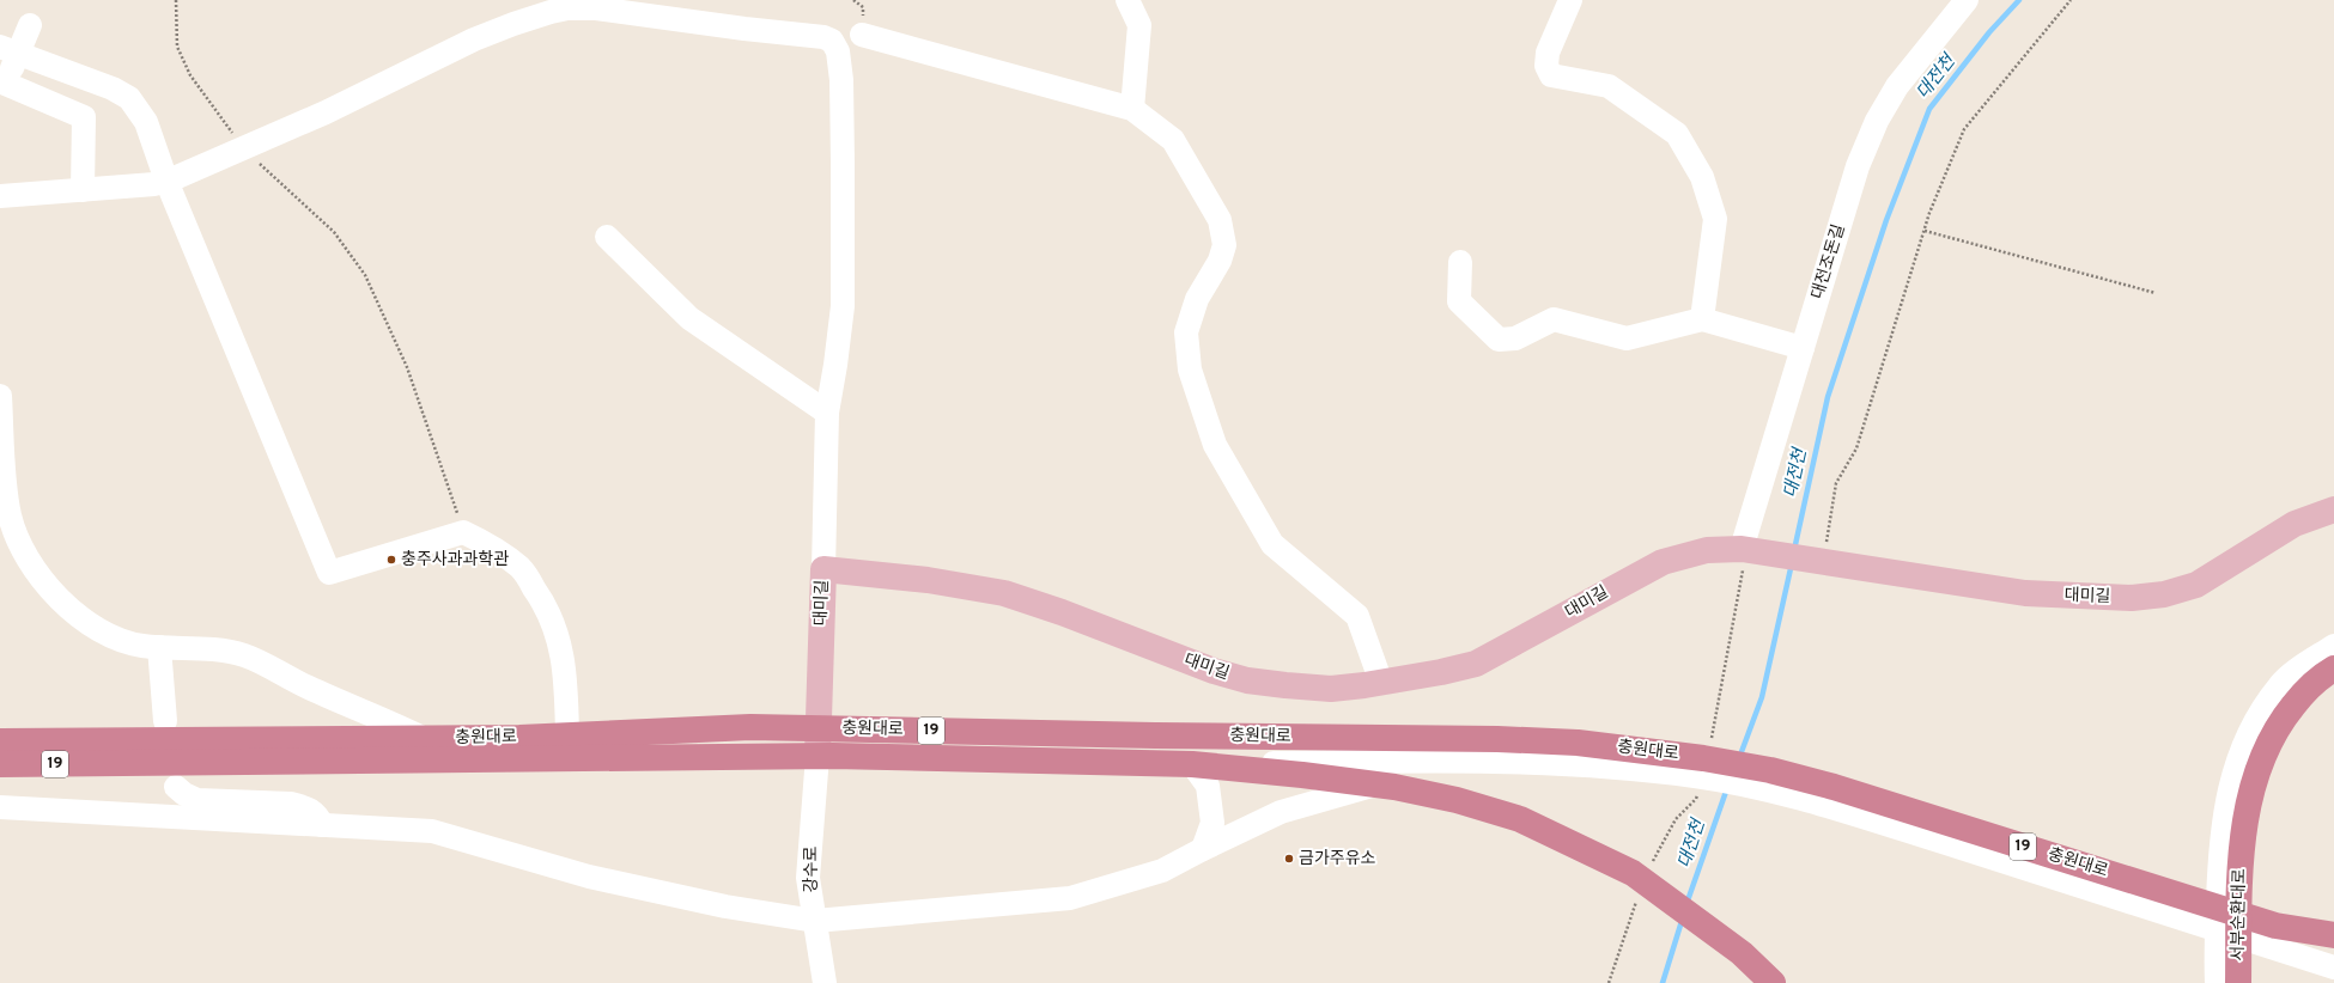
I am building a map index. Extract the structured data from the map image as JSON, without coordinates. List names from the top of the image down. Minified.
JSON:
{"streets":{"highway":["충원대로","19","서부순환대로"],"main road":["대미길"],"street":["대전조돈길","강수로"]},"crossings":[["대전조돈길","대미길"],["대미길","충원대로"],["대미길","강수로"],["충원대로","19"],["충원대로","강수로"]],"water":["대전천"],"places":["충주사과과학관","금가주유소"]}
